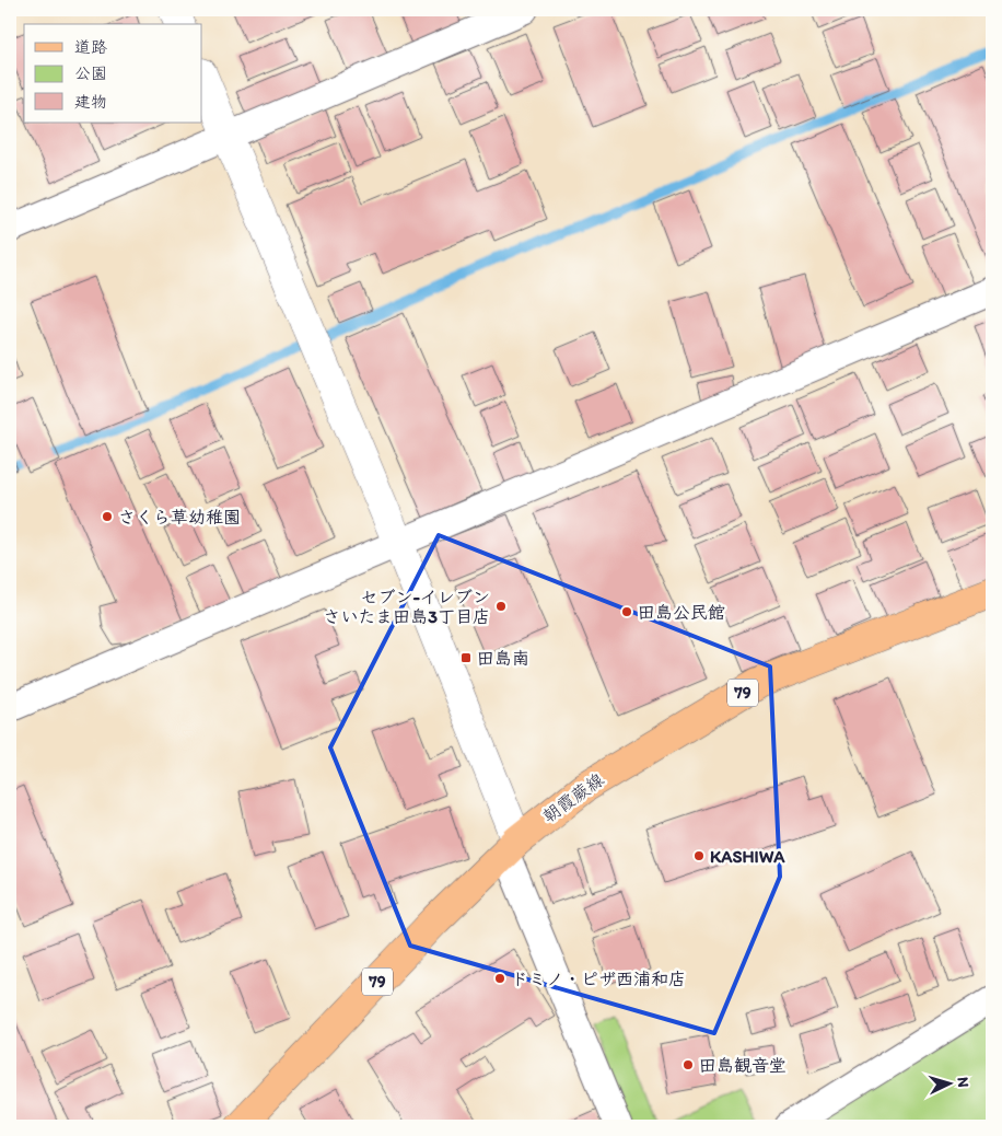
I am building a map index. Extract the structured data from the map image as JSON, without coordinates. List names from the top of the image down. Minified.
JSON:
{"streets":{"main road":["79","朝霞蕨線"]},"places":{"other":["さくら草幼稚園","セブン-イレブン さいたま田島3丁目店","田島公民館","KASHIWA","ドミノ・ピザ西浦和店","田島観音堂"],"transit":["田島南"]},"legend":["道路","公園","建物"],"north":"right"}
